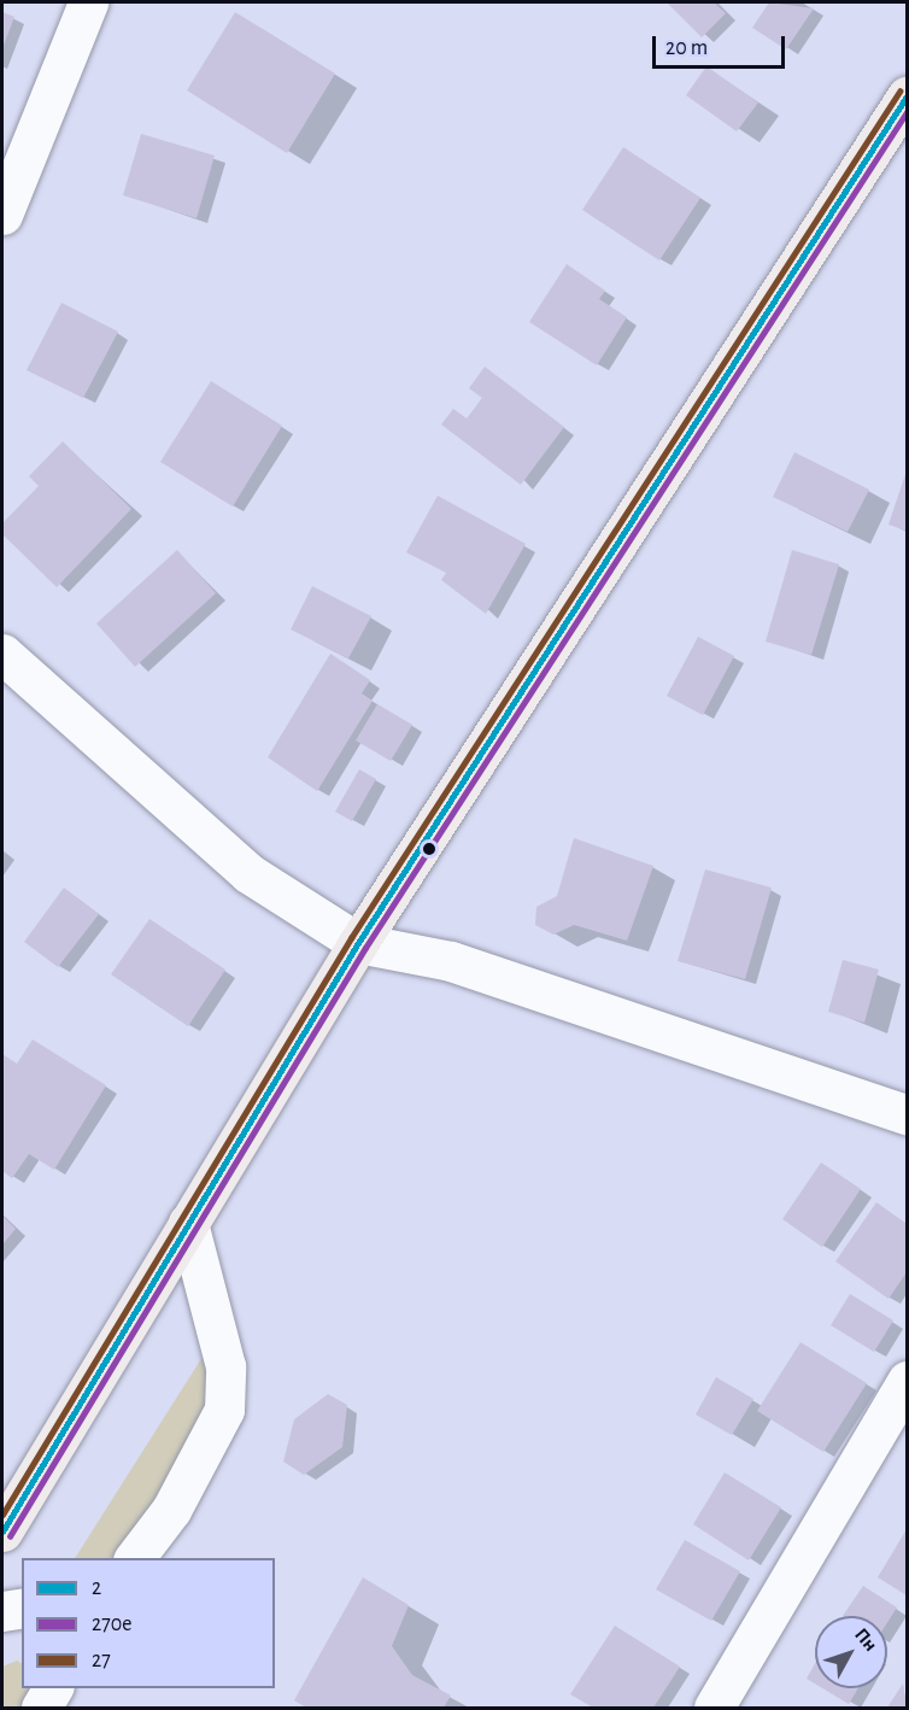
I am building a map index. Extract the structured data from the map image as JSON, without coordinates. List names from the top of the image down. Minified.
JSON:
{"lines":["transit line 27","transit line 2","transit line 270е"],"legend":["2","270е","27"],"scale_bar":"20 m","north":"top right"}
